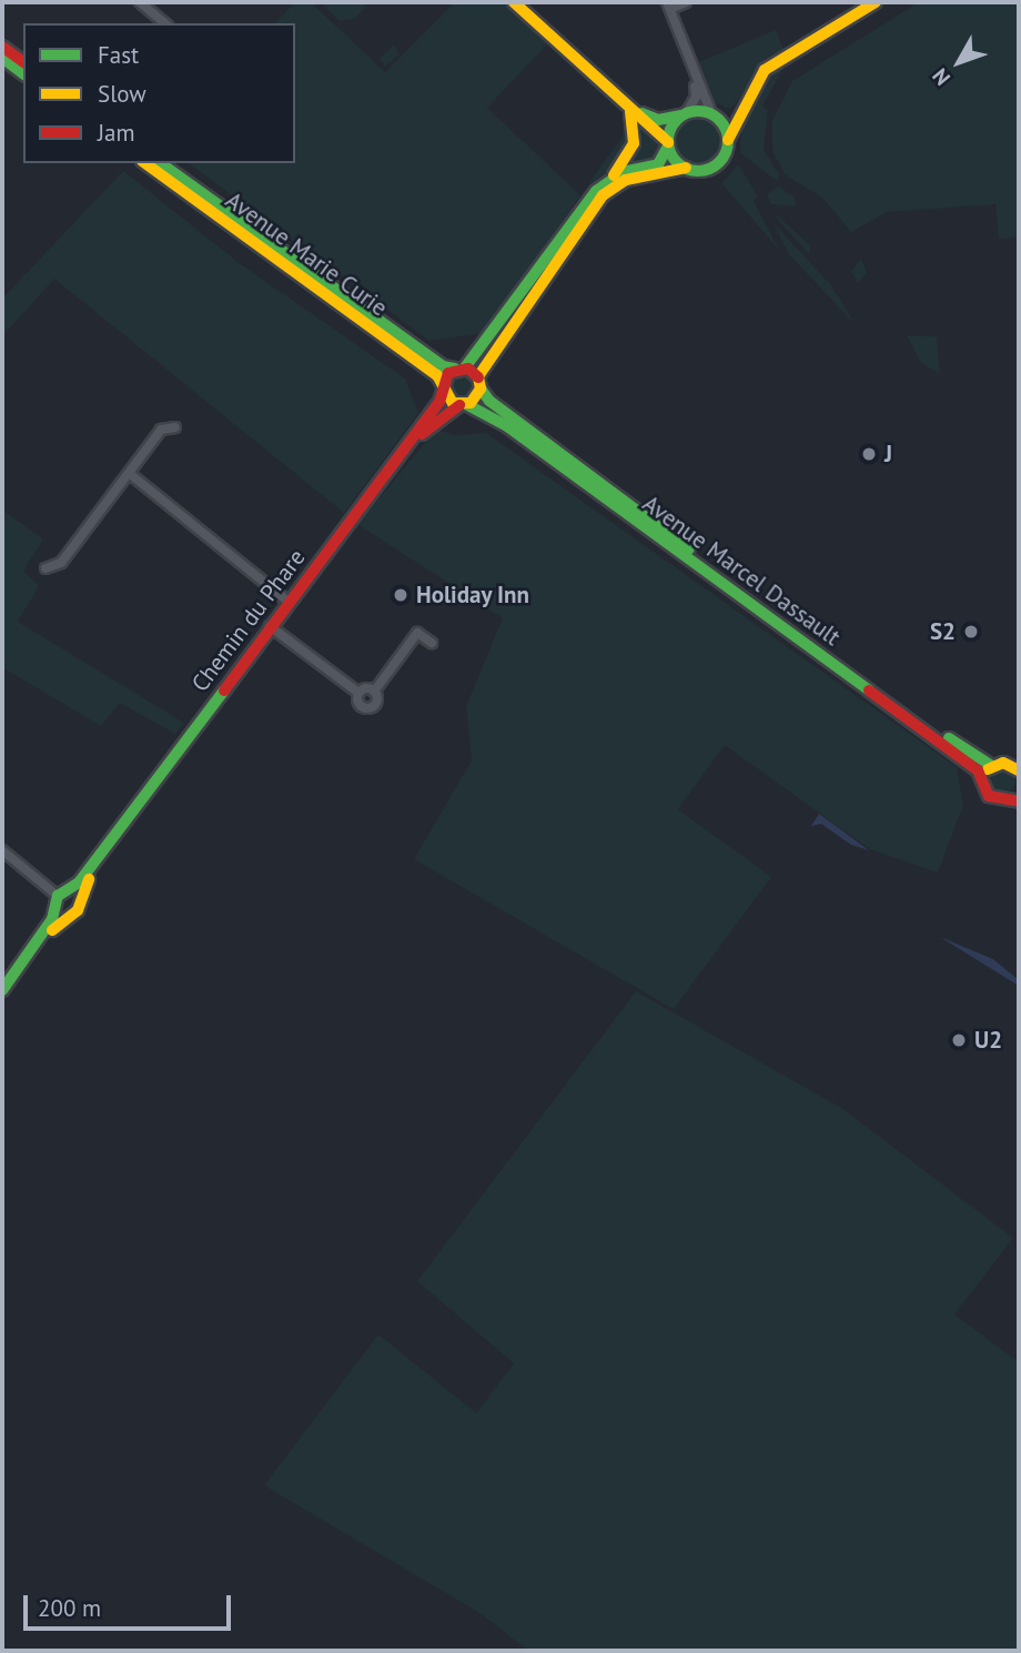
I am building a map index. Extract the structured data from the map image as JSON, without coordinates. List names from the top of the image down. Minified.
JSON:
{"streets":{"main road":["Avenue Marie Curie","Avenue Marcel Dassault","Chemin du Phare"]},"crossings":[["Avenue Marie Curie","Avenue Marcel Dassault"],["Avenue Marie Curie","Chemin du Phare"],["Avenue Marcel Dassault","Chemin du Phare"]],"places":["J","Holiday Inn","S2","U2"],"legend":["Fast","Slow","Jam"],"scale_bar":"200 m","north":"bottom left"}
